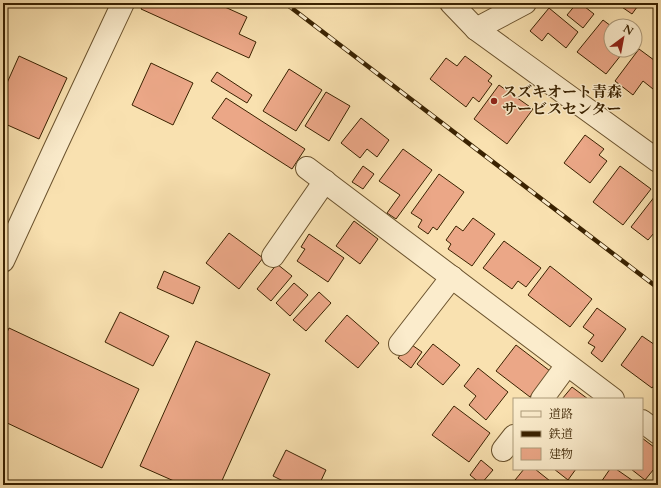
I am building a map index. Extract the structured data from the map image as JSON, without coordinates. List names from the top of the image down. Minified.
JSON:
{"places":["スズキオート青森 サービスセンター"],"legend":["道路","鉄道","建物"],"north":"top right"}
